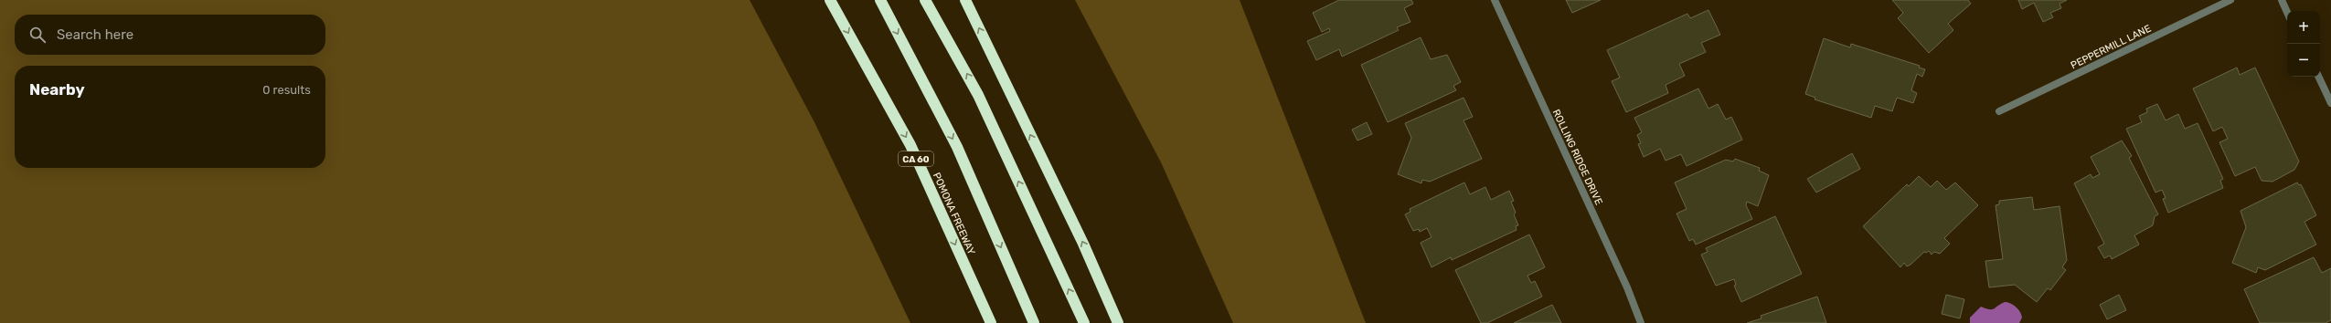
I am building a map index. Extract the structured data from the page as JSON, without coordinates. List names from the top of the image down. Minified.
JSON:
{"streets":{"highway":["CA 60","POMONA FREEWAY"],"street":["PEPPERMILL LANE","ROLLING RIDGE DRIVE"]},"page":{"map_buttons":["+","−"],"search":"Search here","heading":["Nearby","0 results"]}}
